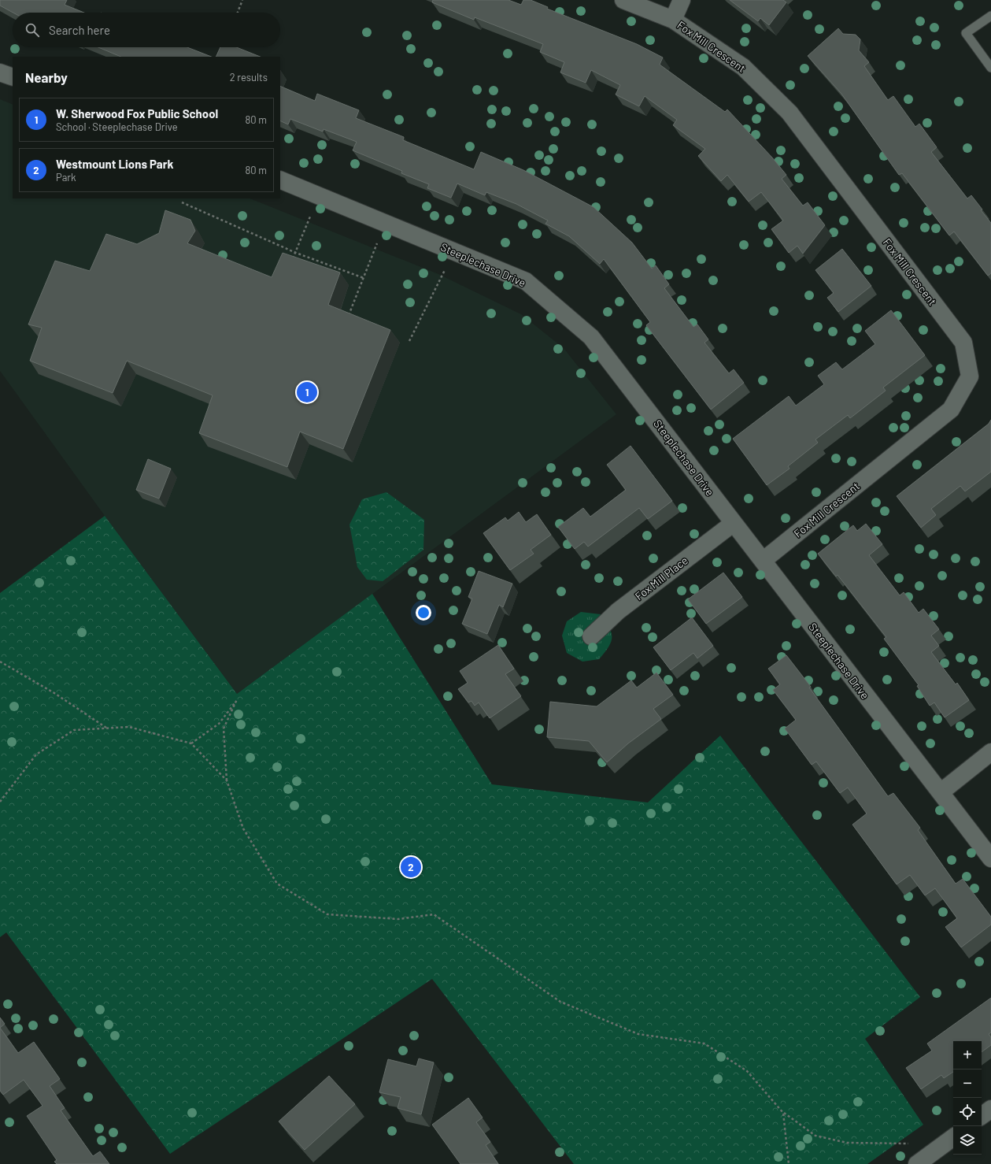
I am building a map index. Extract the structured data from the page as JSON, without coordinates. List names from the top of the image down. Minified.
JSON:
{"streets":{"street":["Fox Mill Crescent","Steeplechase Drive","Fox Mill Place"]},"crossings":[["Fox Mill Crescent","Steeplechase Drive"],["Steeplechase Drive","Fox Mill Place"]],"page":{"search":"Search here","heading":["Nearby","2 results"],"list":[{"mark":"1","name":"W. Sherwood Fox Public School","note":"School · Steeplechase Drive","value":"80 m"},{"mark":"2","name":"Westmount Lions Park","note":"Park","value":"80 m"}],"pins":["1","2"],"map_buttons":["+","−"]}}
